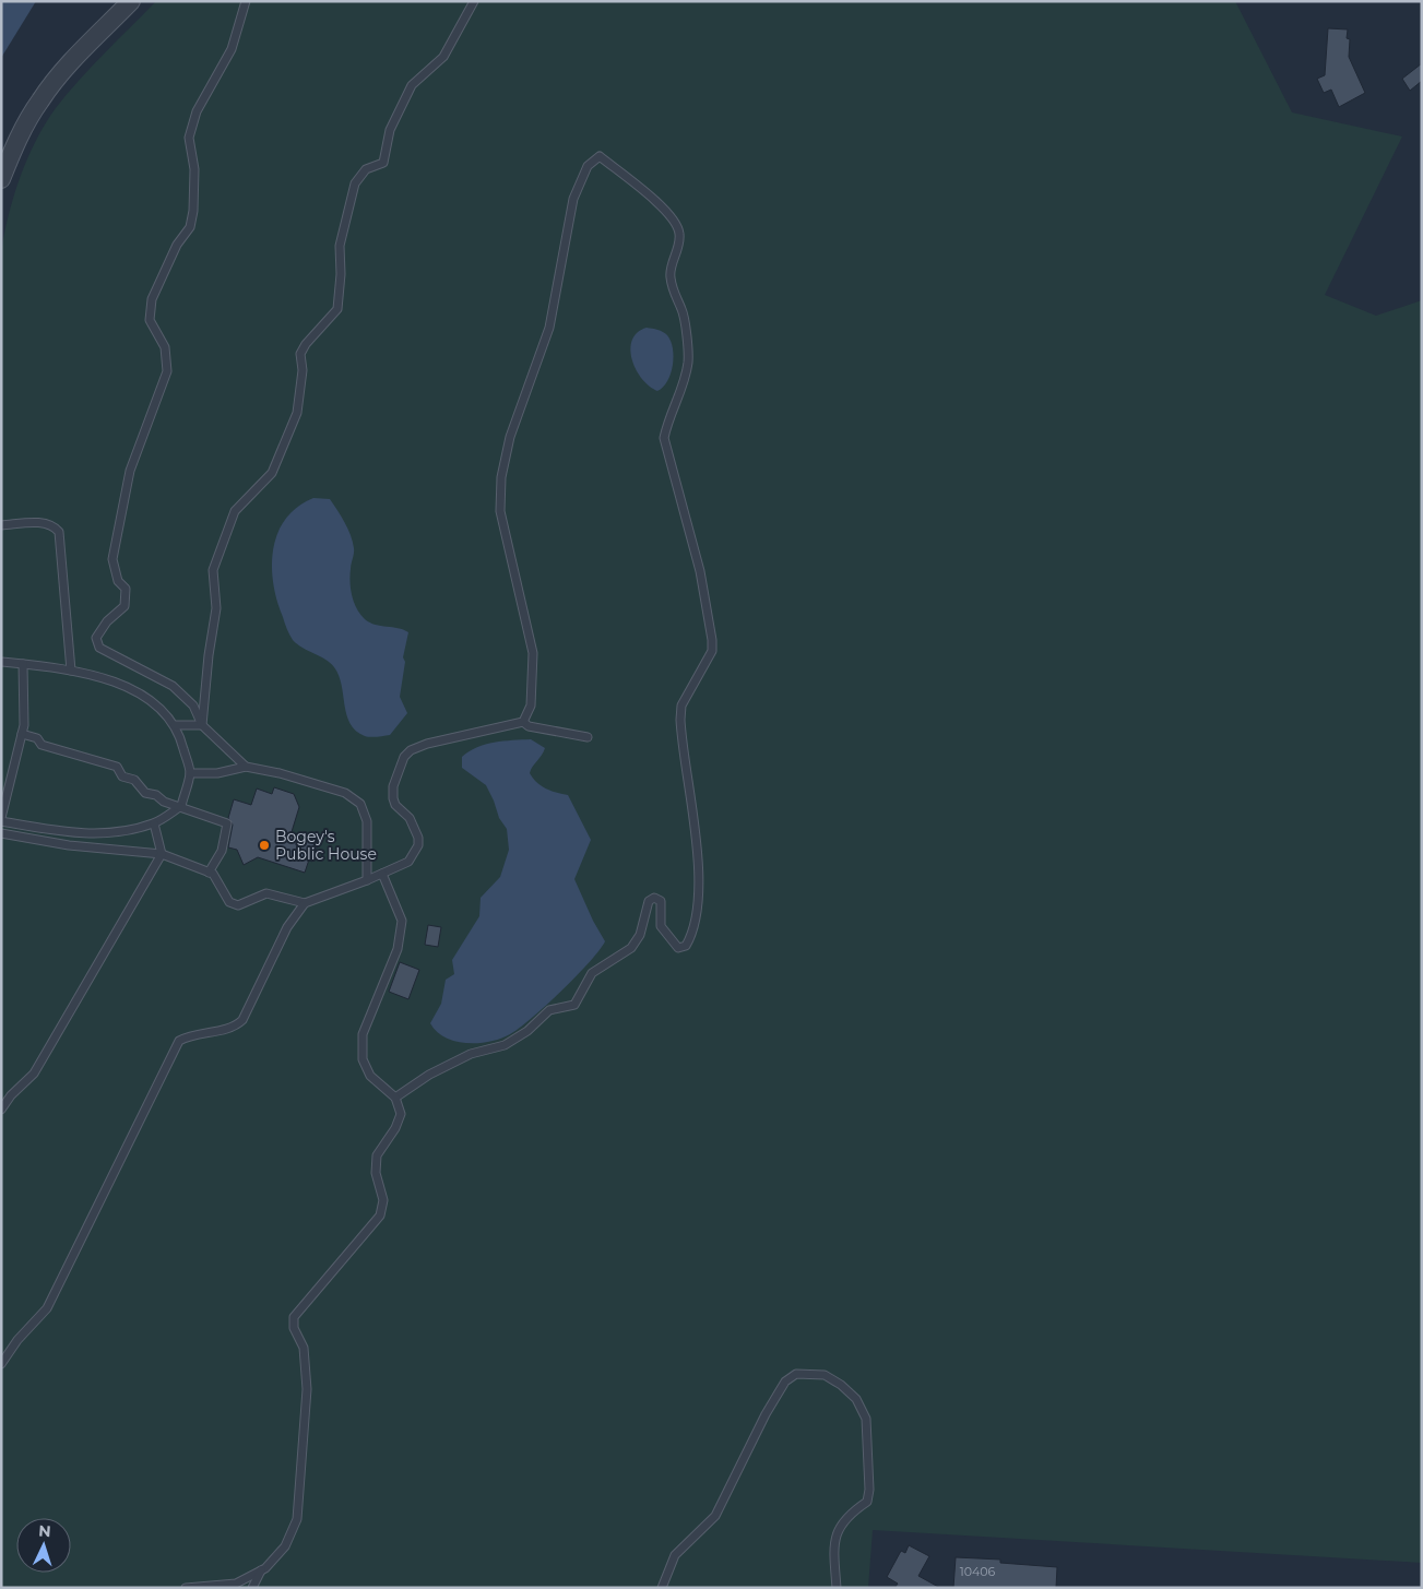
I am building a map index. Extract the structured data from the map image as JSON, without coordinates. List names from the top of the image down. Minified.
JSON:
{"places":["Bogey's Public House"],"house_numbers":["10406"],"north":"top"}
